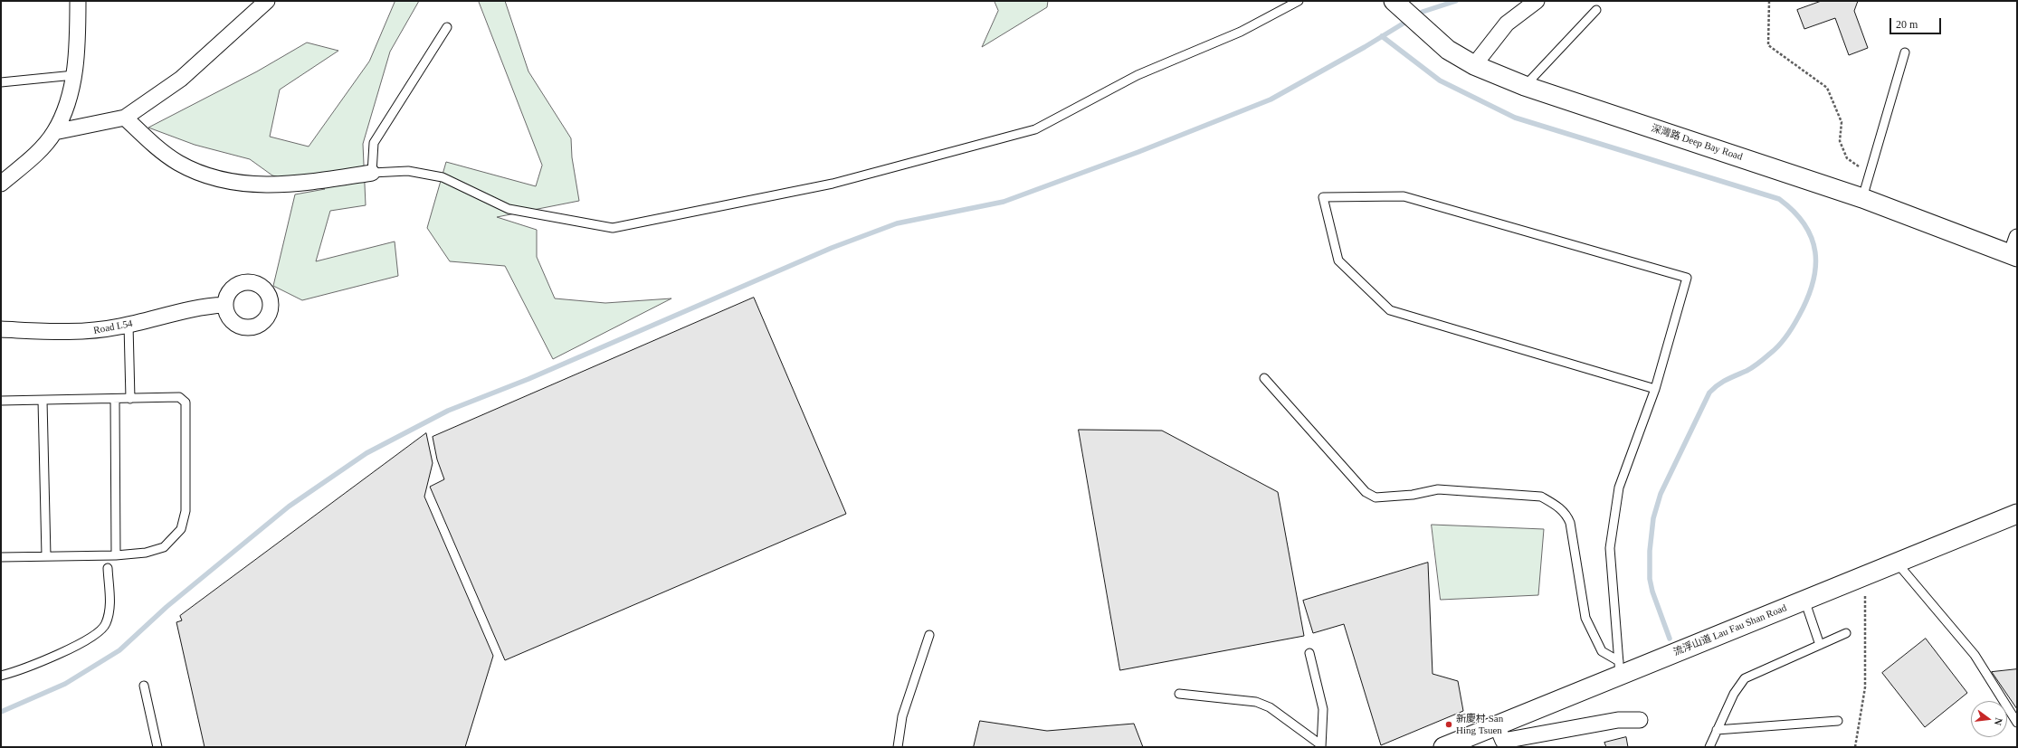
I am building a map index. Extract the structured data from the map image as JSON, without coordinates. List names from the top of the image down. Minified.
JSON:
{"streets":{"street":["深灣路 Deep Bay Road","Road L54","流浮山道 Lau Fau Shan Road"]},"places":["新慶村 San Hing Tsuen"],"scale_bar":"20 m","north":"right"}
